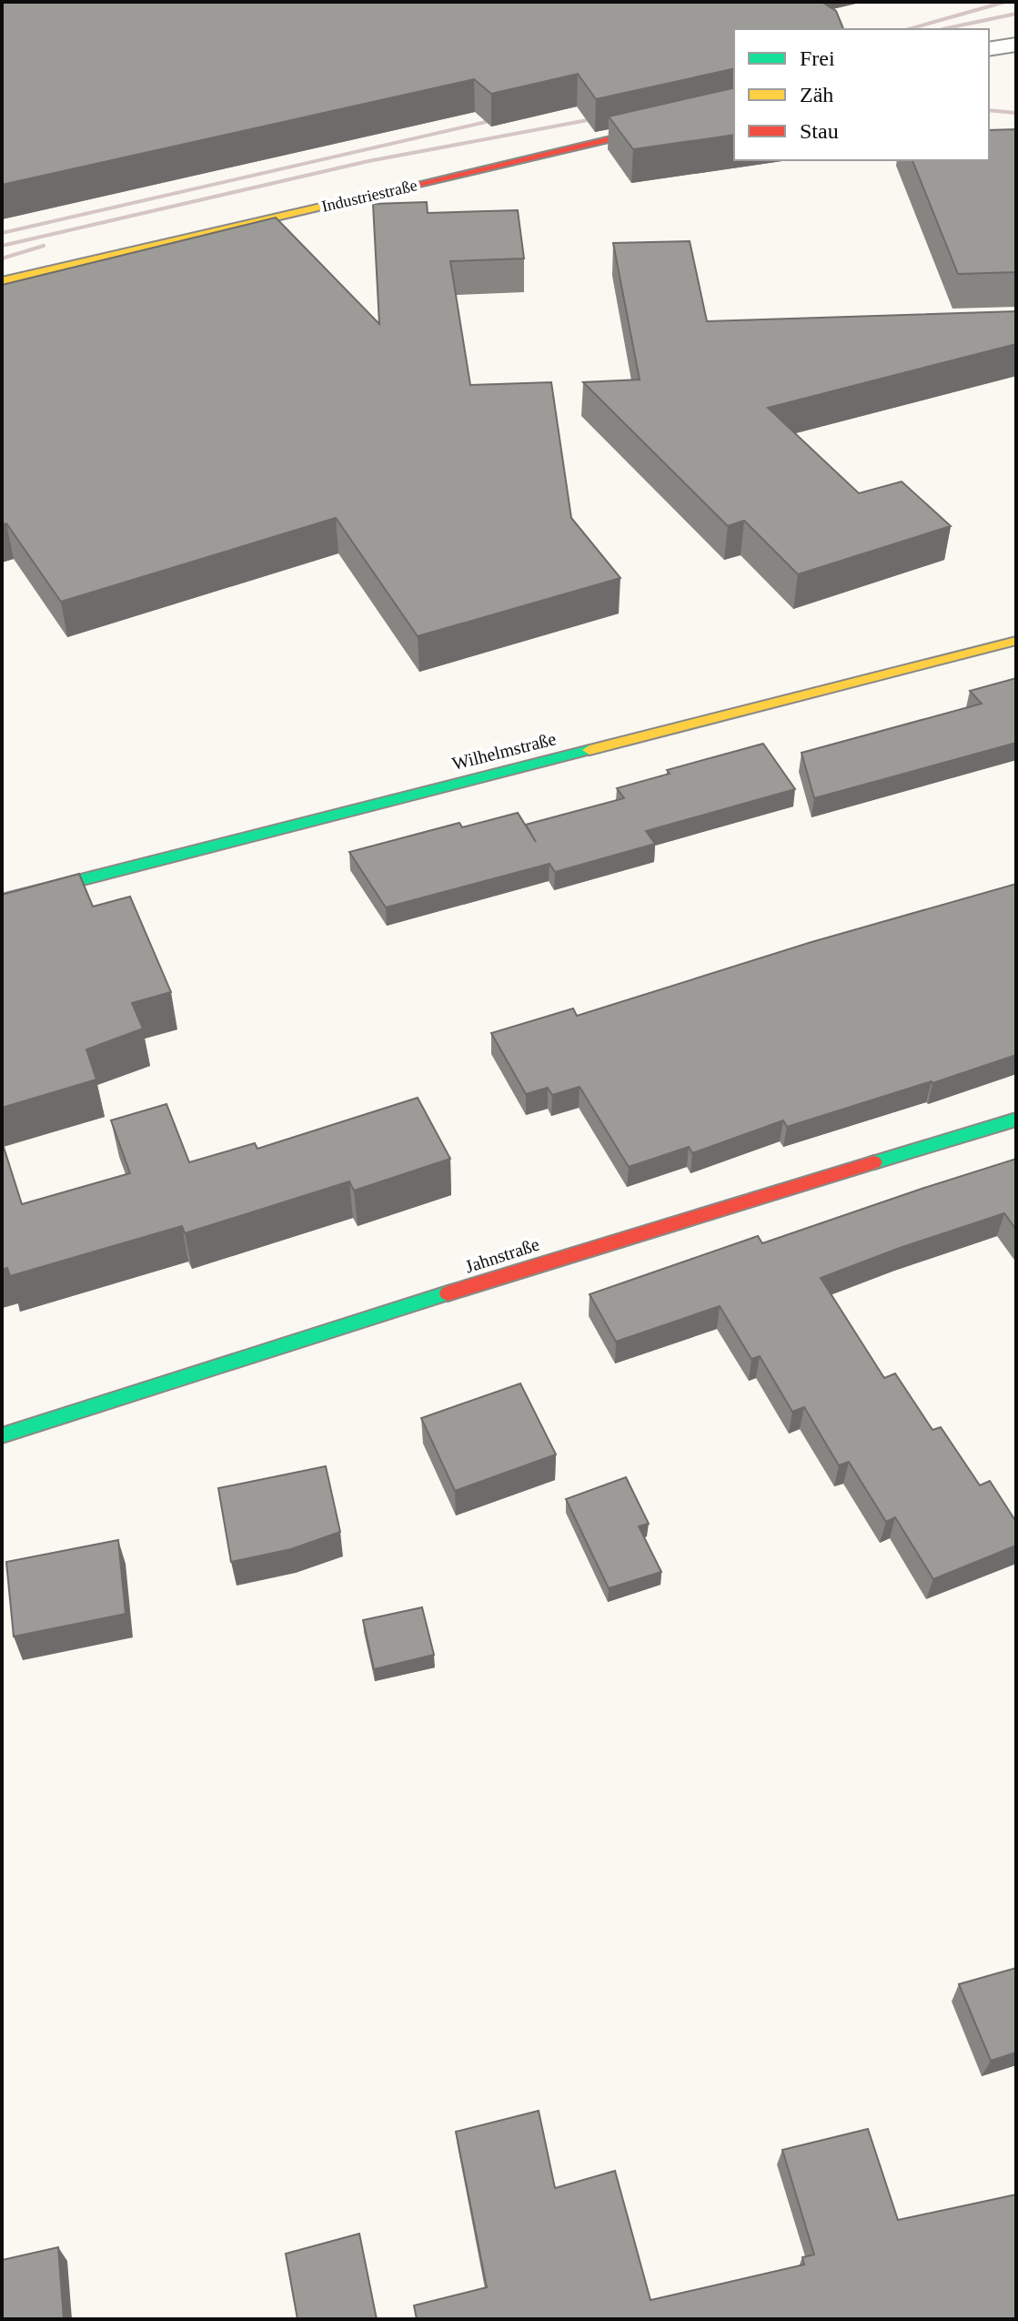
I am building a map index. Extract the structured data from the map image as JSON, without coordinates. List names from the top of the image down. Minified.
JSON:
{"streets":{"street":["Industriestraße","Wilhelmstraße","Jahnstraße"]},"legend":["Frei","Zäh","Stau"]}
